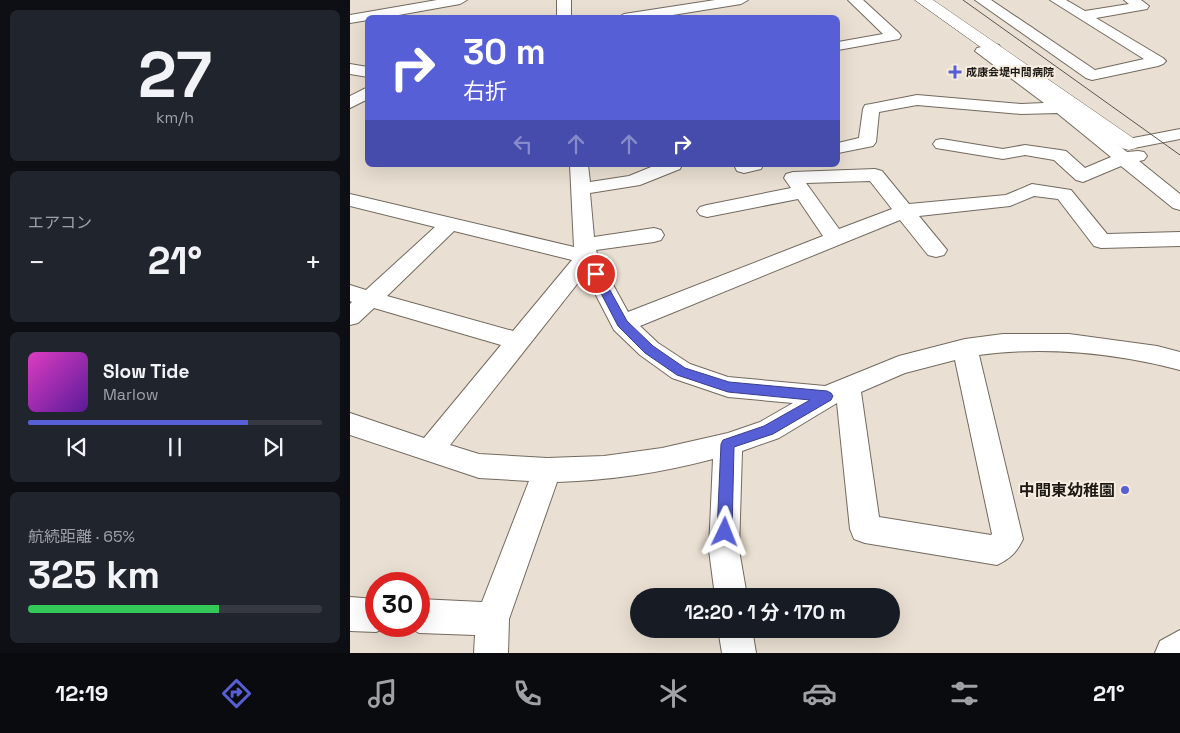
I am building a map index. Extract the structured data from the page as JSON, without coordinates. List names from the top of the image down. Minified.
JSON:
{"places":{"health":["成康会堤中間病院"],"other":["中間東幼稚園"]},"page":{"tile":[["27","km/h"],"エアコン",["航続距離 · 65%","325 km"]],"turn":["30 m","右折"],"heat":["−","21°","+"],"song":["Slow Tide","Marlow"],"limit":"30","trip":"12:20 · 1 分 · 170 m","tabs":["12:19","21°"]}}
